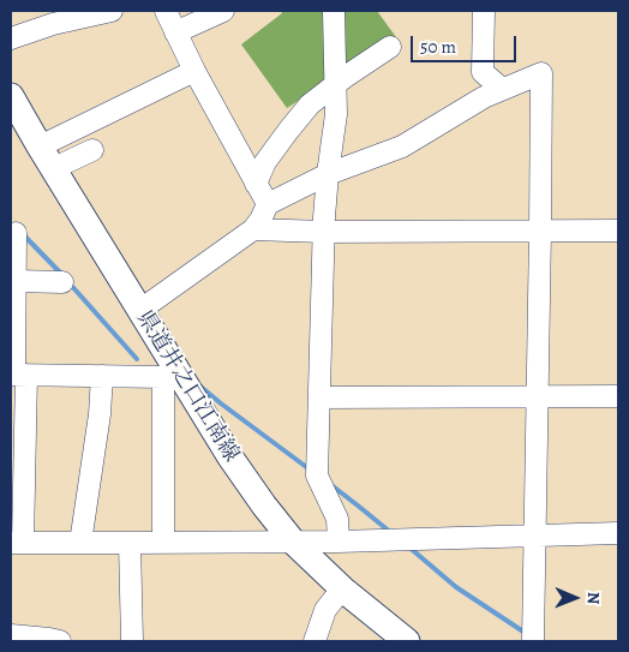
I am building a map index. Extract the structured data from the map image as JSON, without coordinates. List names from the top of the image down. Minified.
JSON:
{"streets":{"main road":["県道井之口江南線"]},"scale_bar":"50 m","north":"right"}
